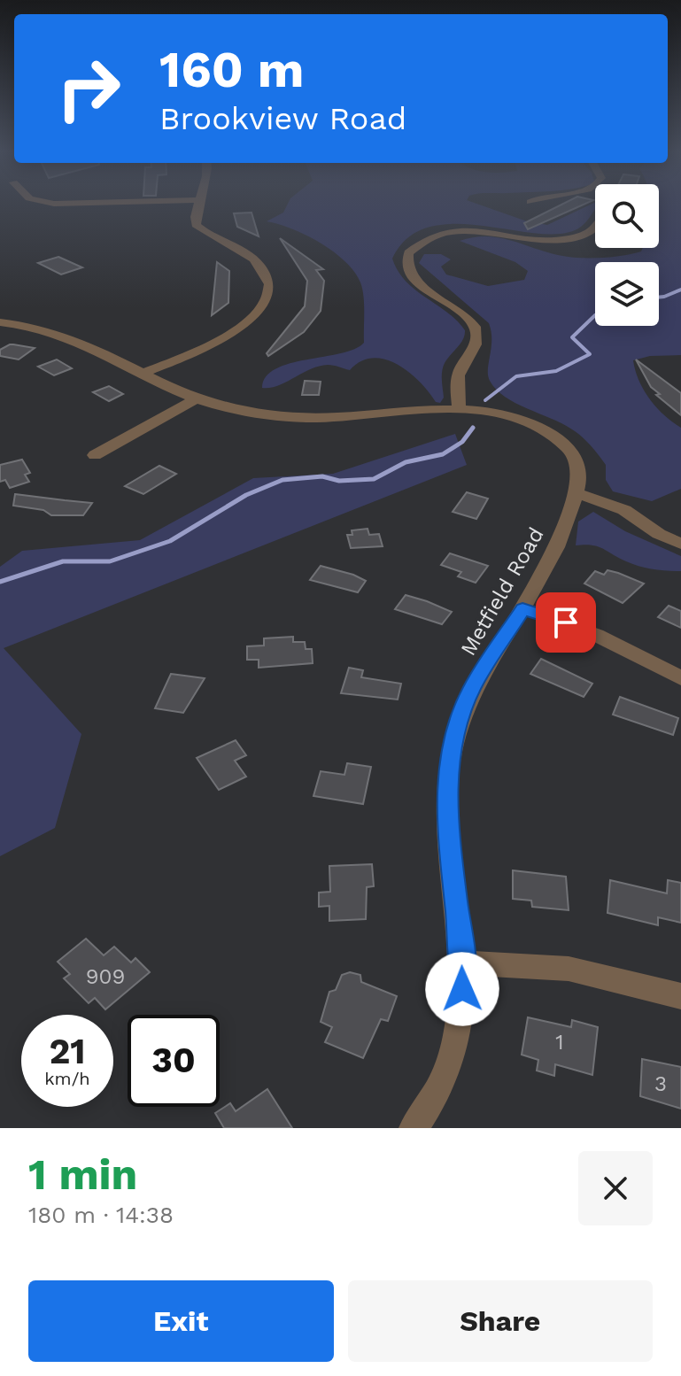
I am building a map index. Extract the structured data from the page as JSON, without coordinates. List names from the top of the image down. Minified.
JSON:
{"streets":{"street":["Metfield Road"]},"house_numbers":["909","1","3"],"page":{"turn":["160 m","Brookview Road"],"speed":"21 km/h","limit":"30","heading":["1 min","180 m · 14:38"],"buttons":["Exit","Share"]}}
